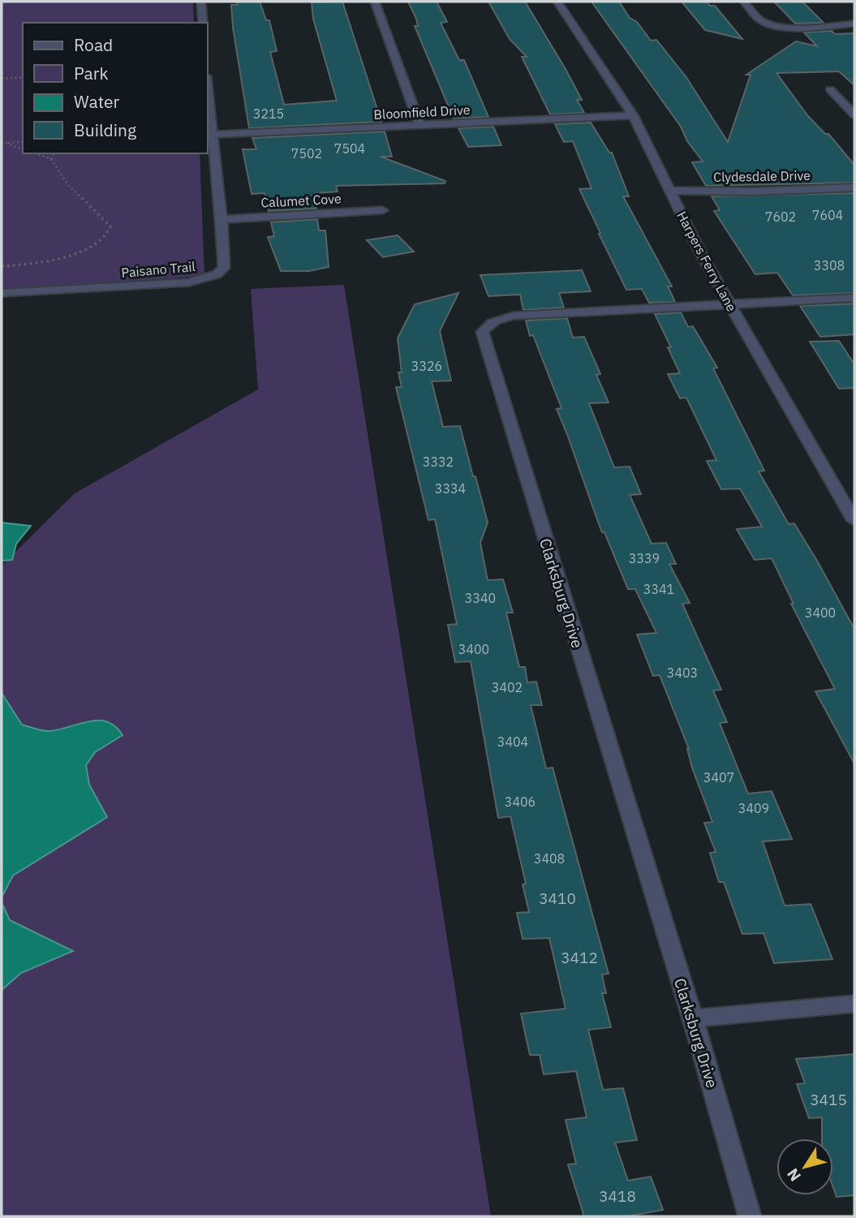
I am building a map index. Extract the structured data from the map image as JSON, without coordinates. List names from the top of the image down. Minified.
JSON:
{"streets":{"street":["Bloomfield Drive","Clydesdale Drive","Calumet Cove","Harpers Ferry Lane","Paisano Trail","Clarksburg Drive"]},"crossings":[["Bloomfield Drive","Harpers Ferry Lane"],["Bloomfield Drive","Paisano Trail"],["Clydesdale Drive","Harpers Ferry Lane"],["Calumet Cove","Paisano Trail"],["Harpers Ferry Lane","Clarksburg Drive"]],"house_numbers":["3215","7504","7502","7604","7602","3308","3326","3332","3334","3339","3341","3340","3400","3400","3403","3402","3404","3407","3406","3409","3408","3410","3412","3415","3418"],"legend":["Road","Park","Water","Building"],"north":"bottom left"}
